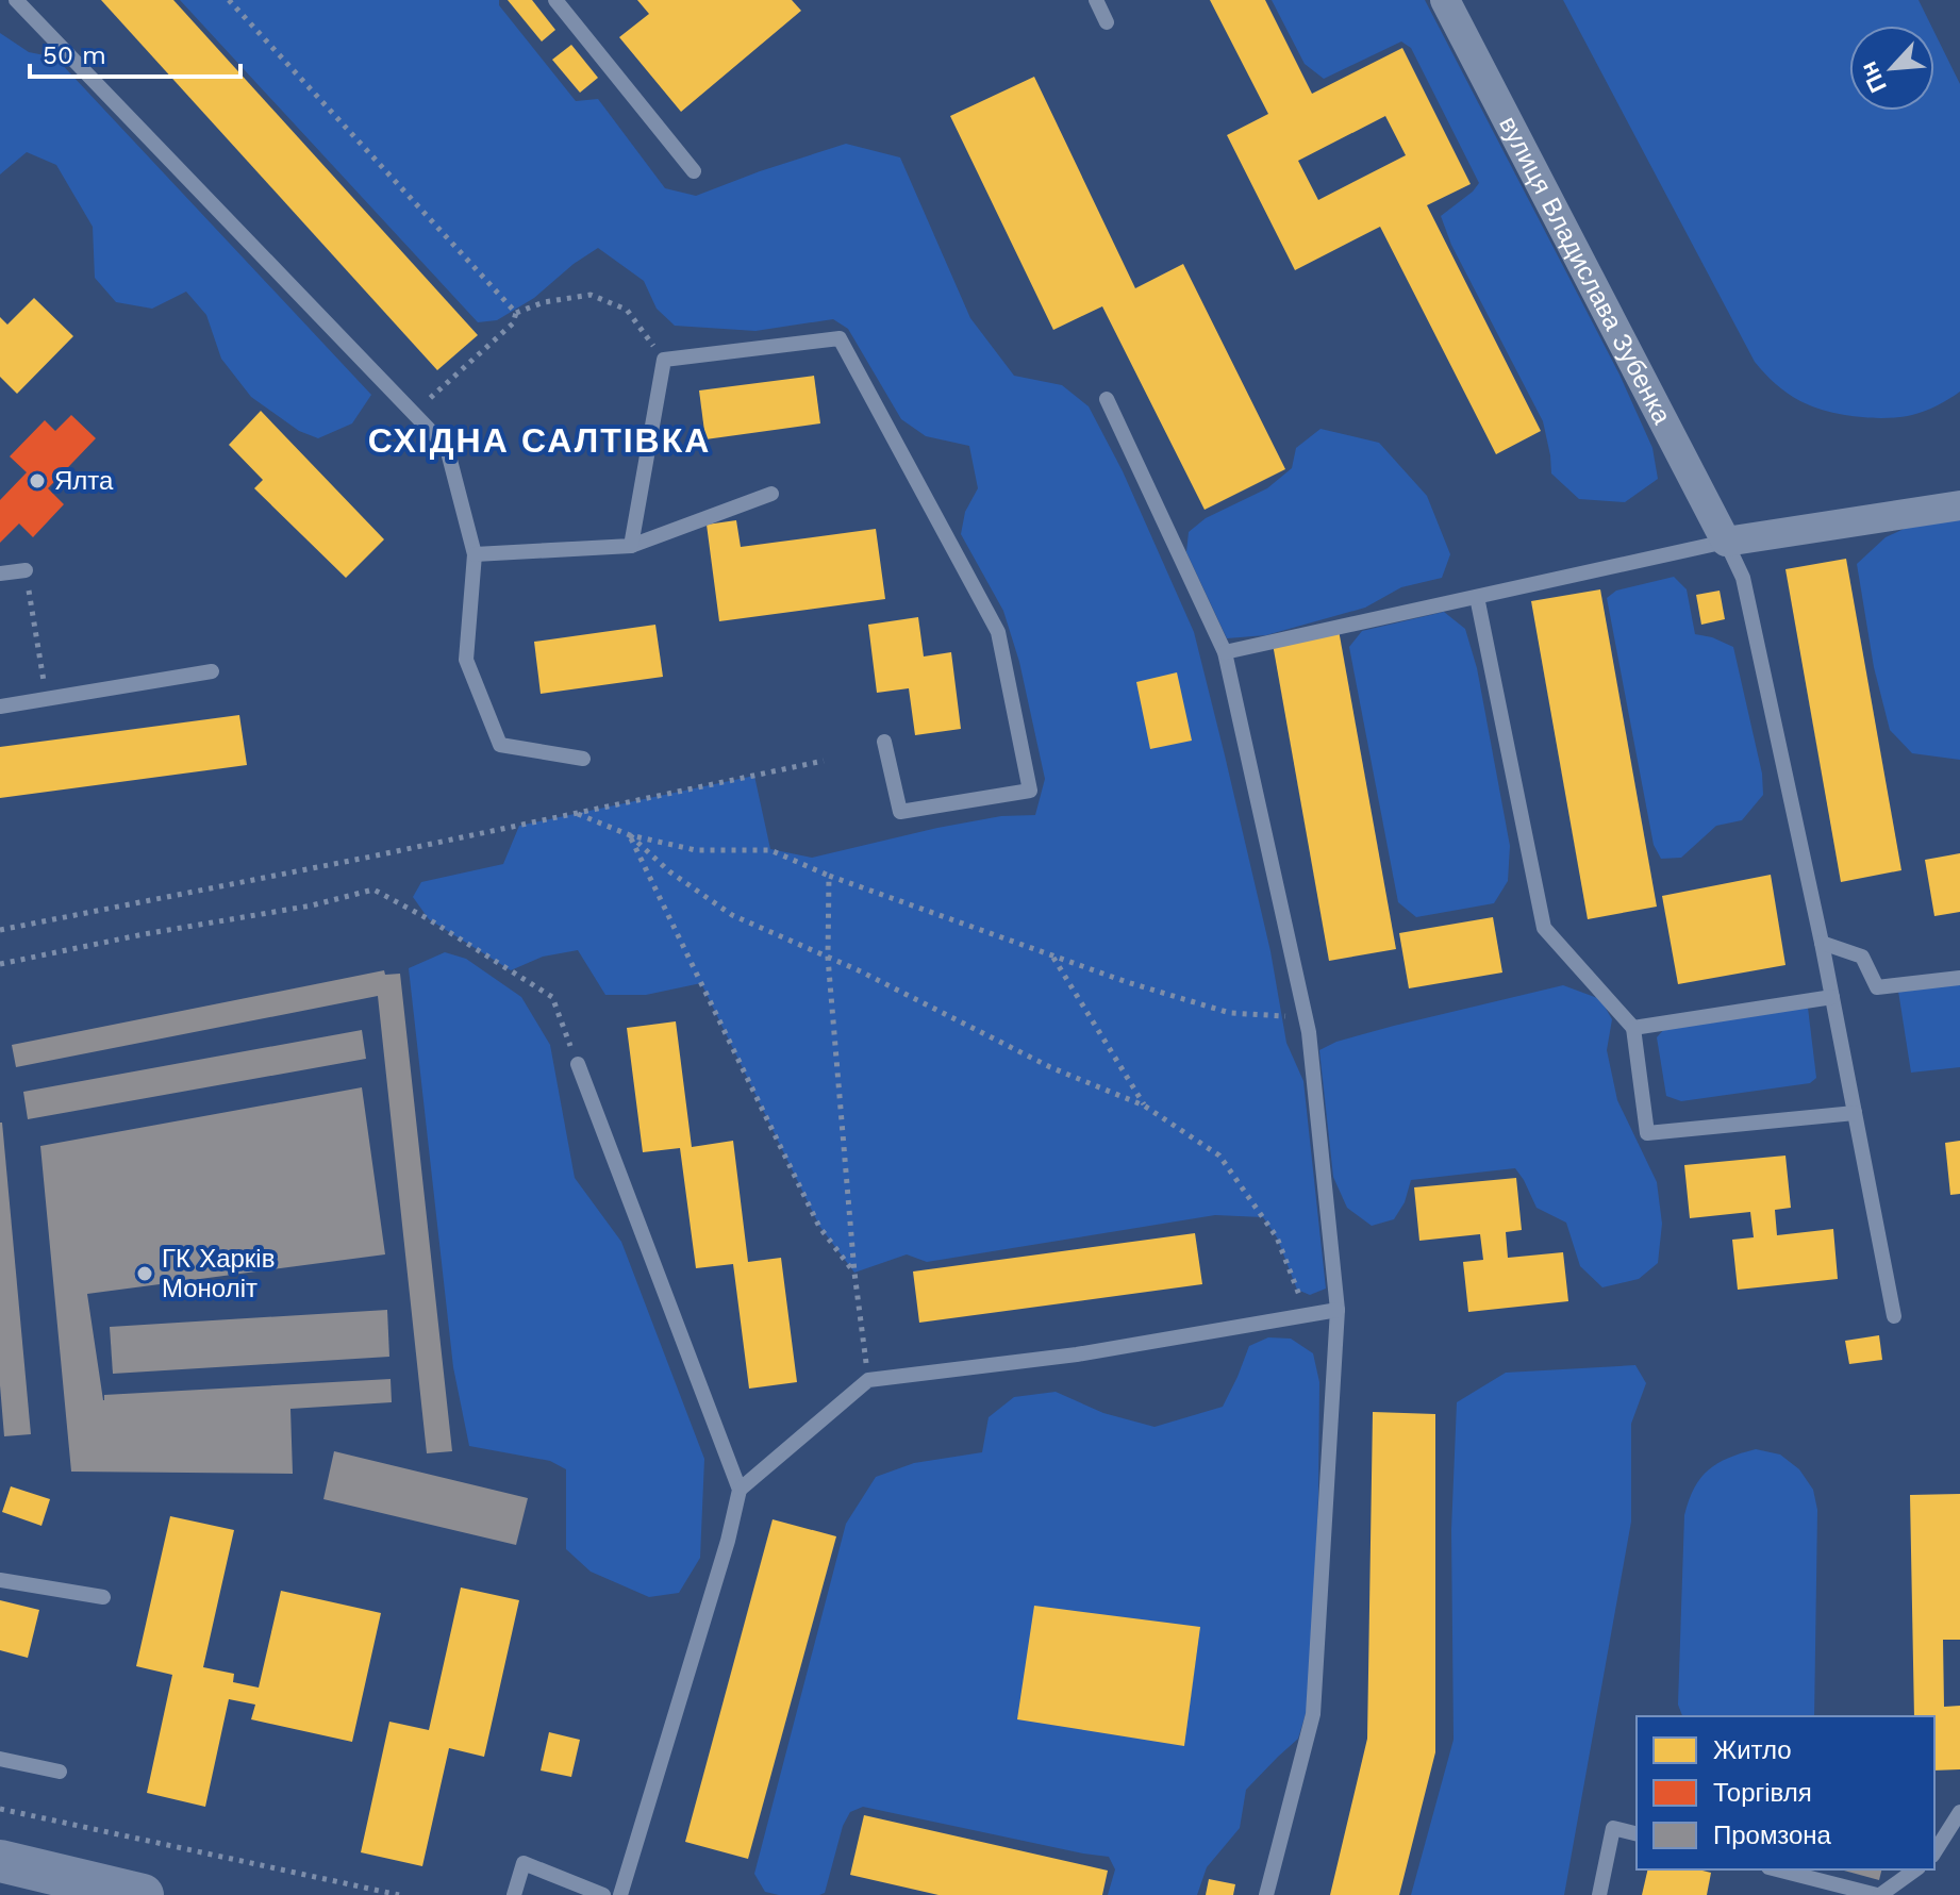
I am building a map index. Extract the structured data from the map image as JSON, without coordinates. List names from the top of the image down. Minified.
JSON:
{"streets":{"street":["вулиця Владислава Зубенка"]},"districts":["СХІДНА САЛТІВКА"],"places":["Ялта","ГК Харків Моноліт"],"legend":["Житло","Торгівля","Промзона"],"scale_bar":"50 m","north":"bottom left"}
